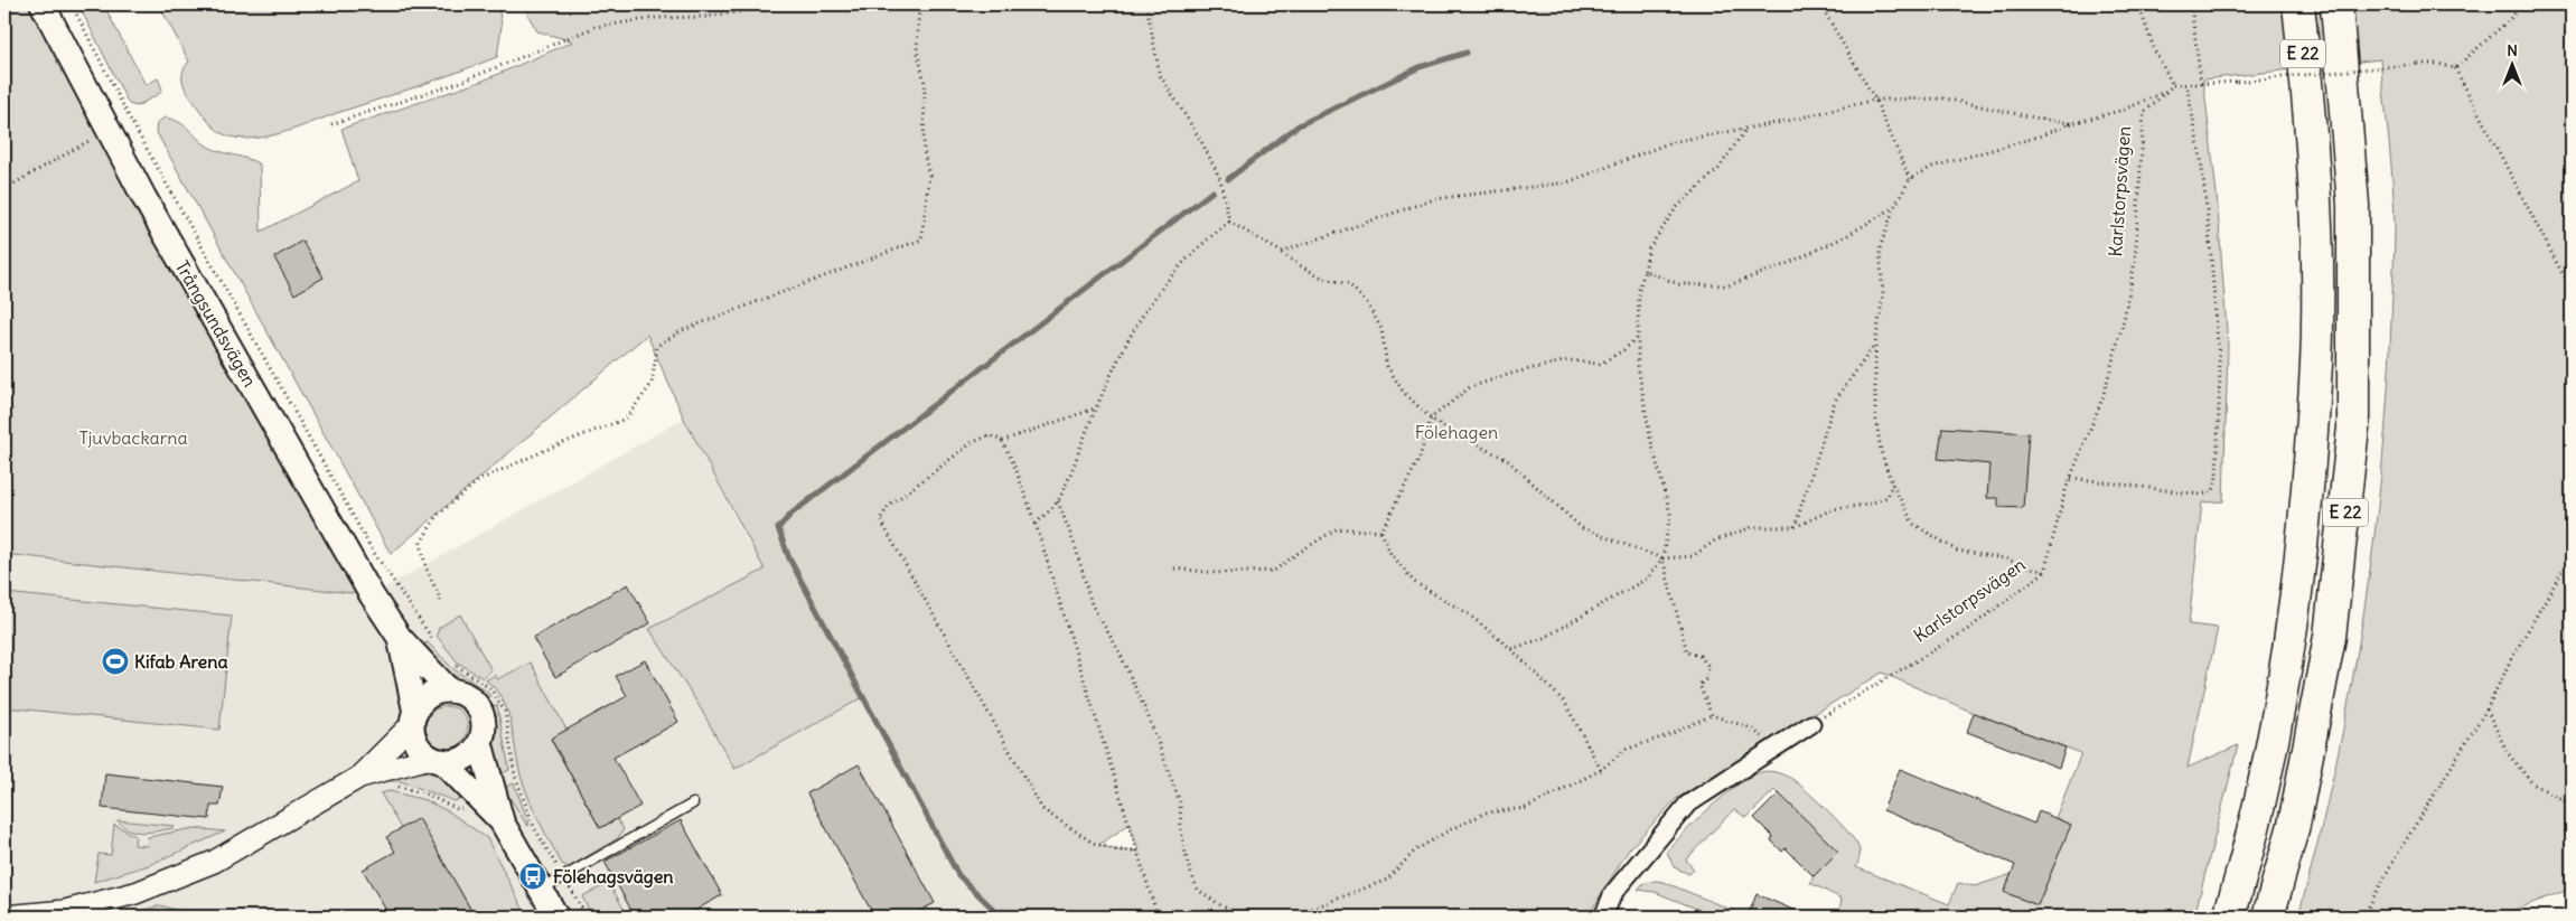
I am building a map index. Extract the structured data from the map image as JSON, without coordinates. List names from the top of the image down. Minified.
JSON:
{"streets":{"highway":["E 22"],"main road":["Trångsundsvägen"],"path":["Karlstorpsvägen"]},"parks":["Fölehagen","Tjuvbackarna"],"places":{"sports":["Kifab Arena"],"bus stop":["Fölehagsvägen"]},"north":"top"}
